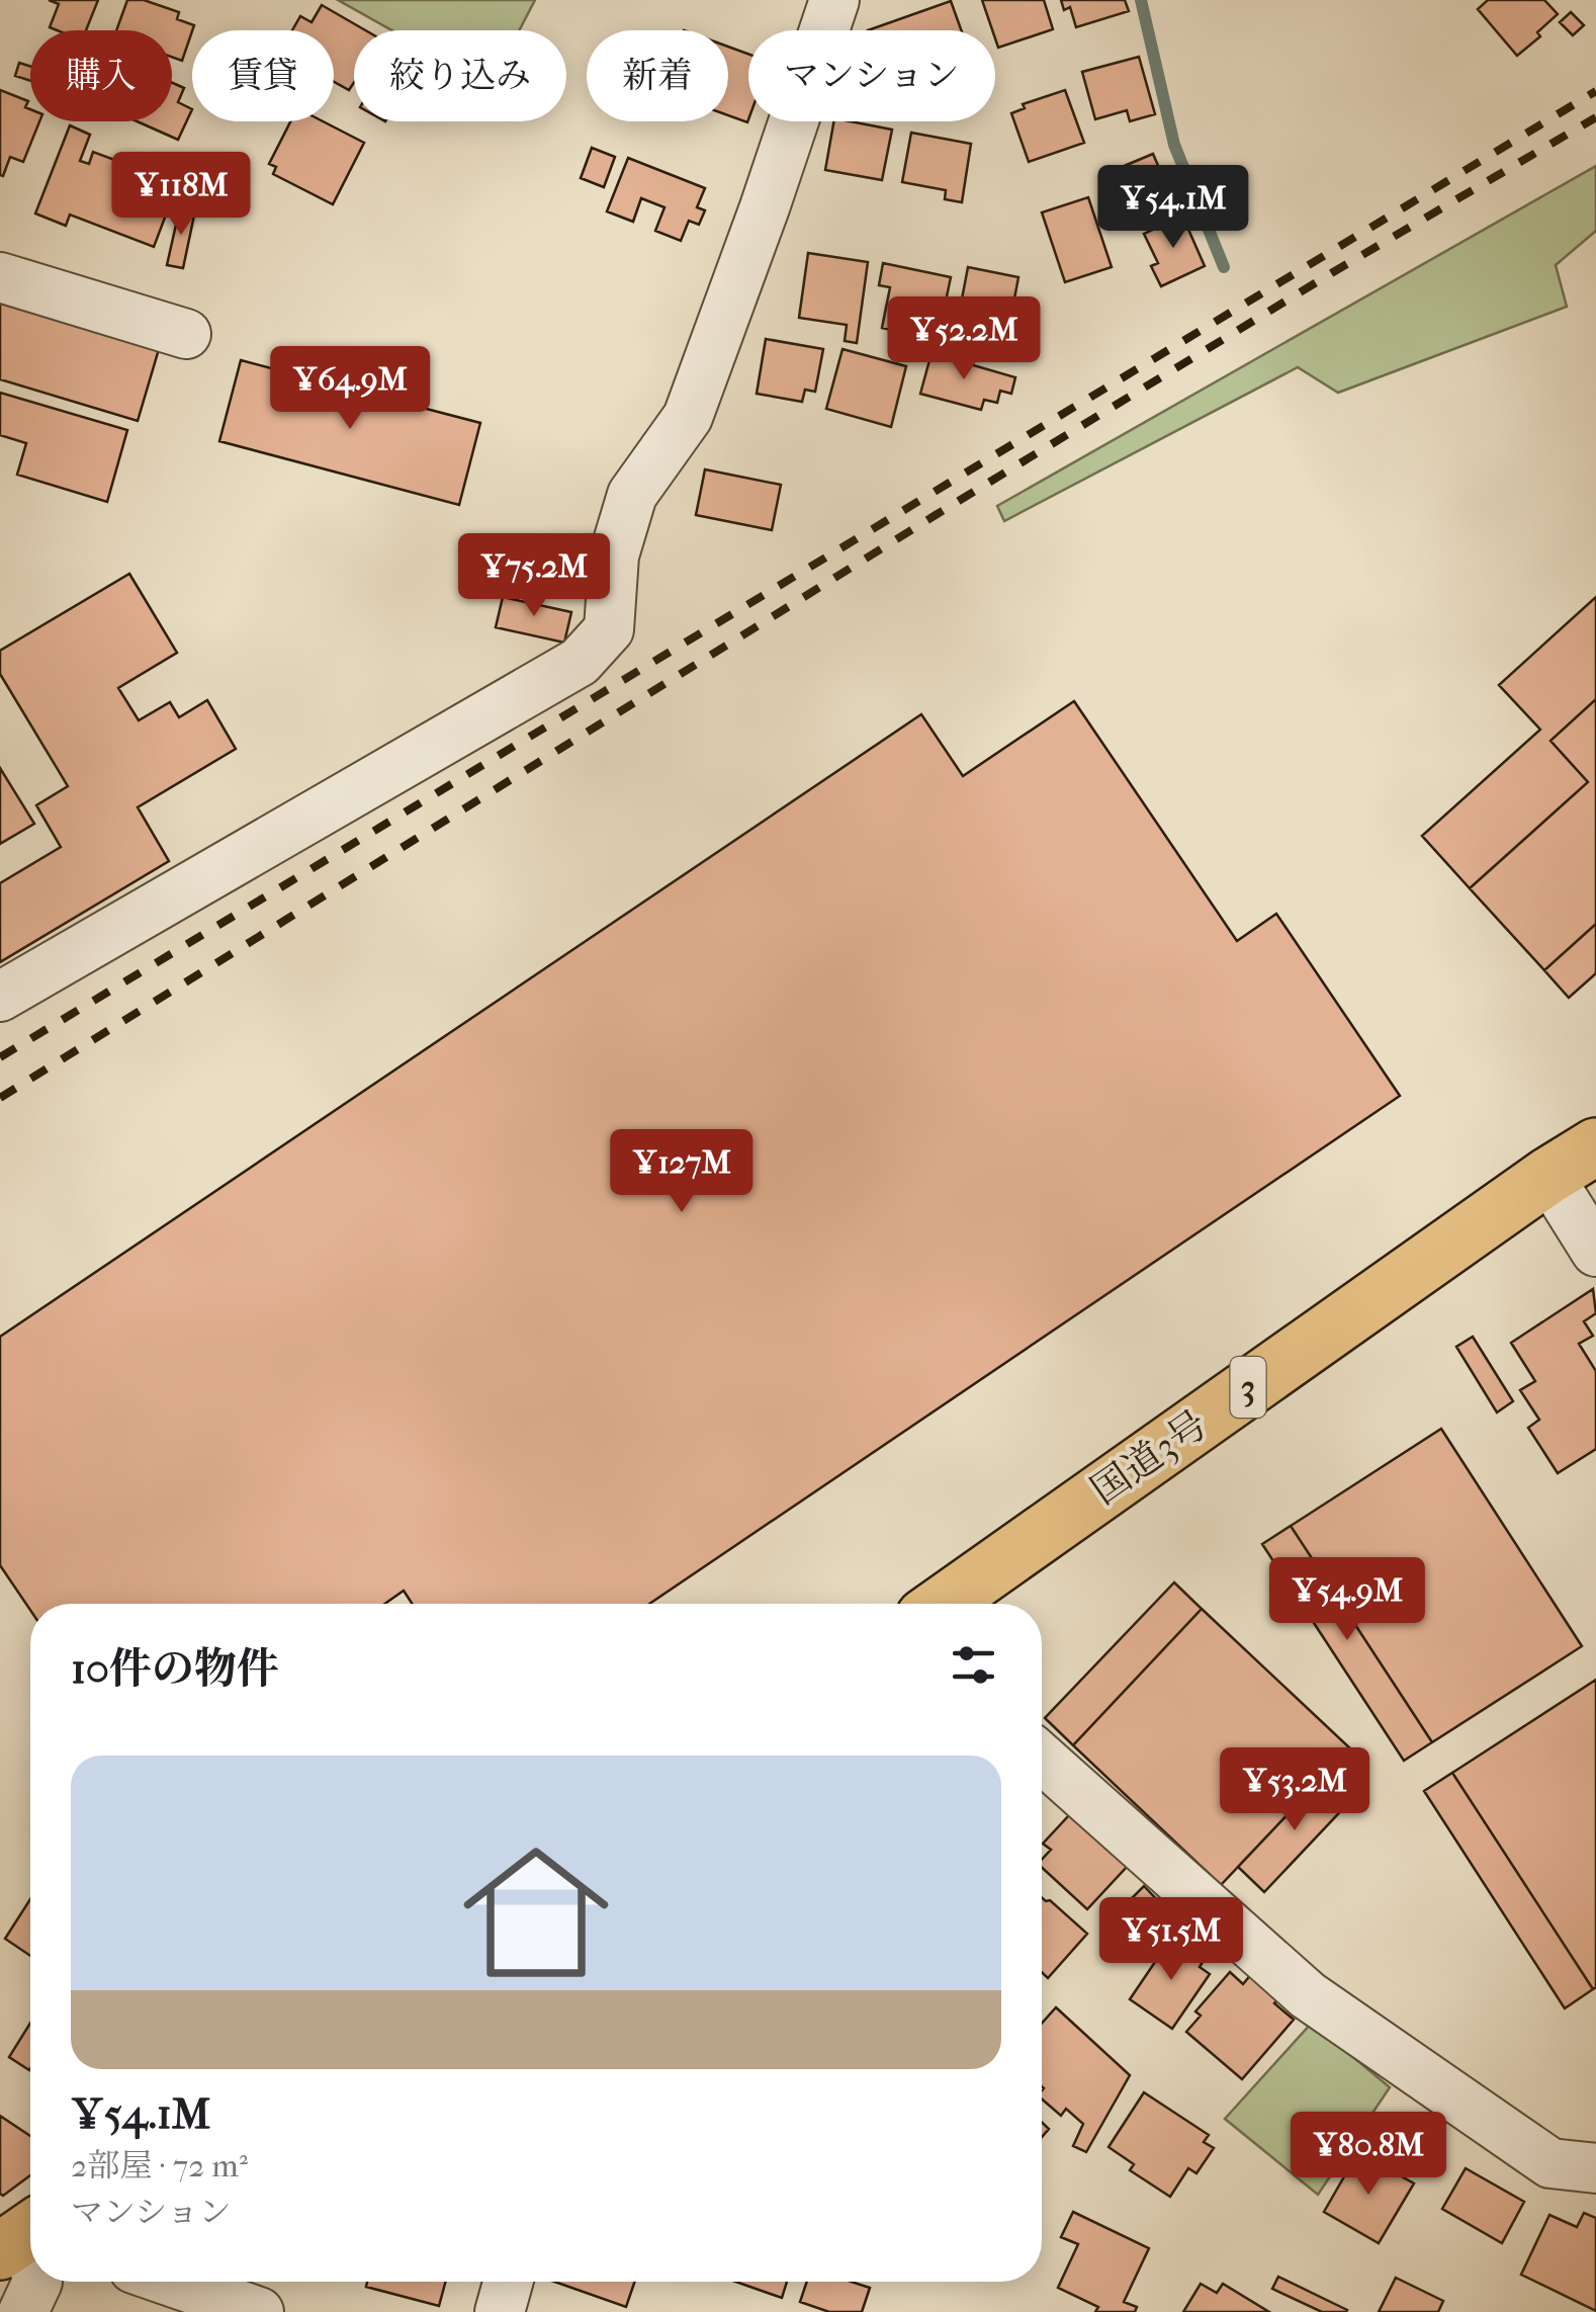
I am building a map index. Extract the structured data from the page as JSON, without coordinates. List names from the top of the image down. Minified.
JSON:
{"streets":{"highway":["3","国道3号"]},"page":{"chip":["購入","賃貸","絞り込み","新着","マンション"],"price":["¥118M","¥54.1M","¥52.2M","¥64.9M","¥75.2M","¥127M","¥54.9M","¥53.2M","¥51.5M","¥80.8M"],"heading":"10件の物件","list":[{"name":"¥54.1M","note":"2部屋 · 72 m² · マンション"}]}}
